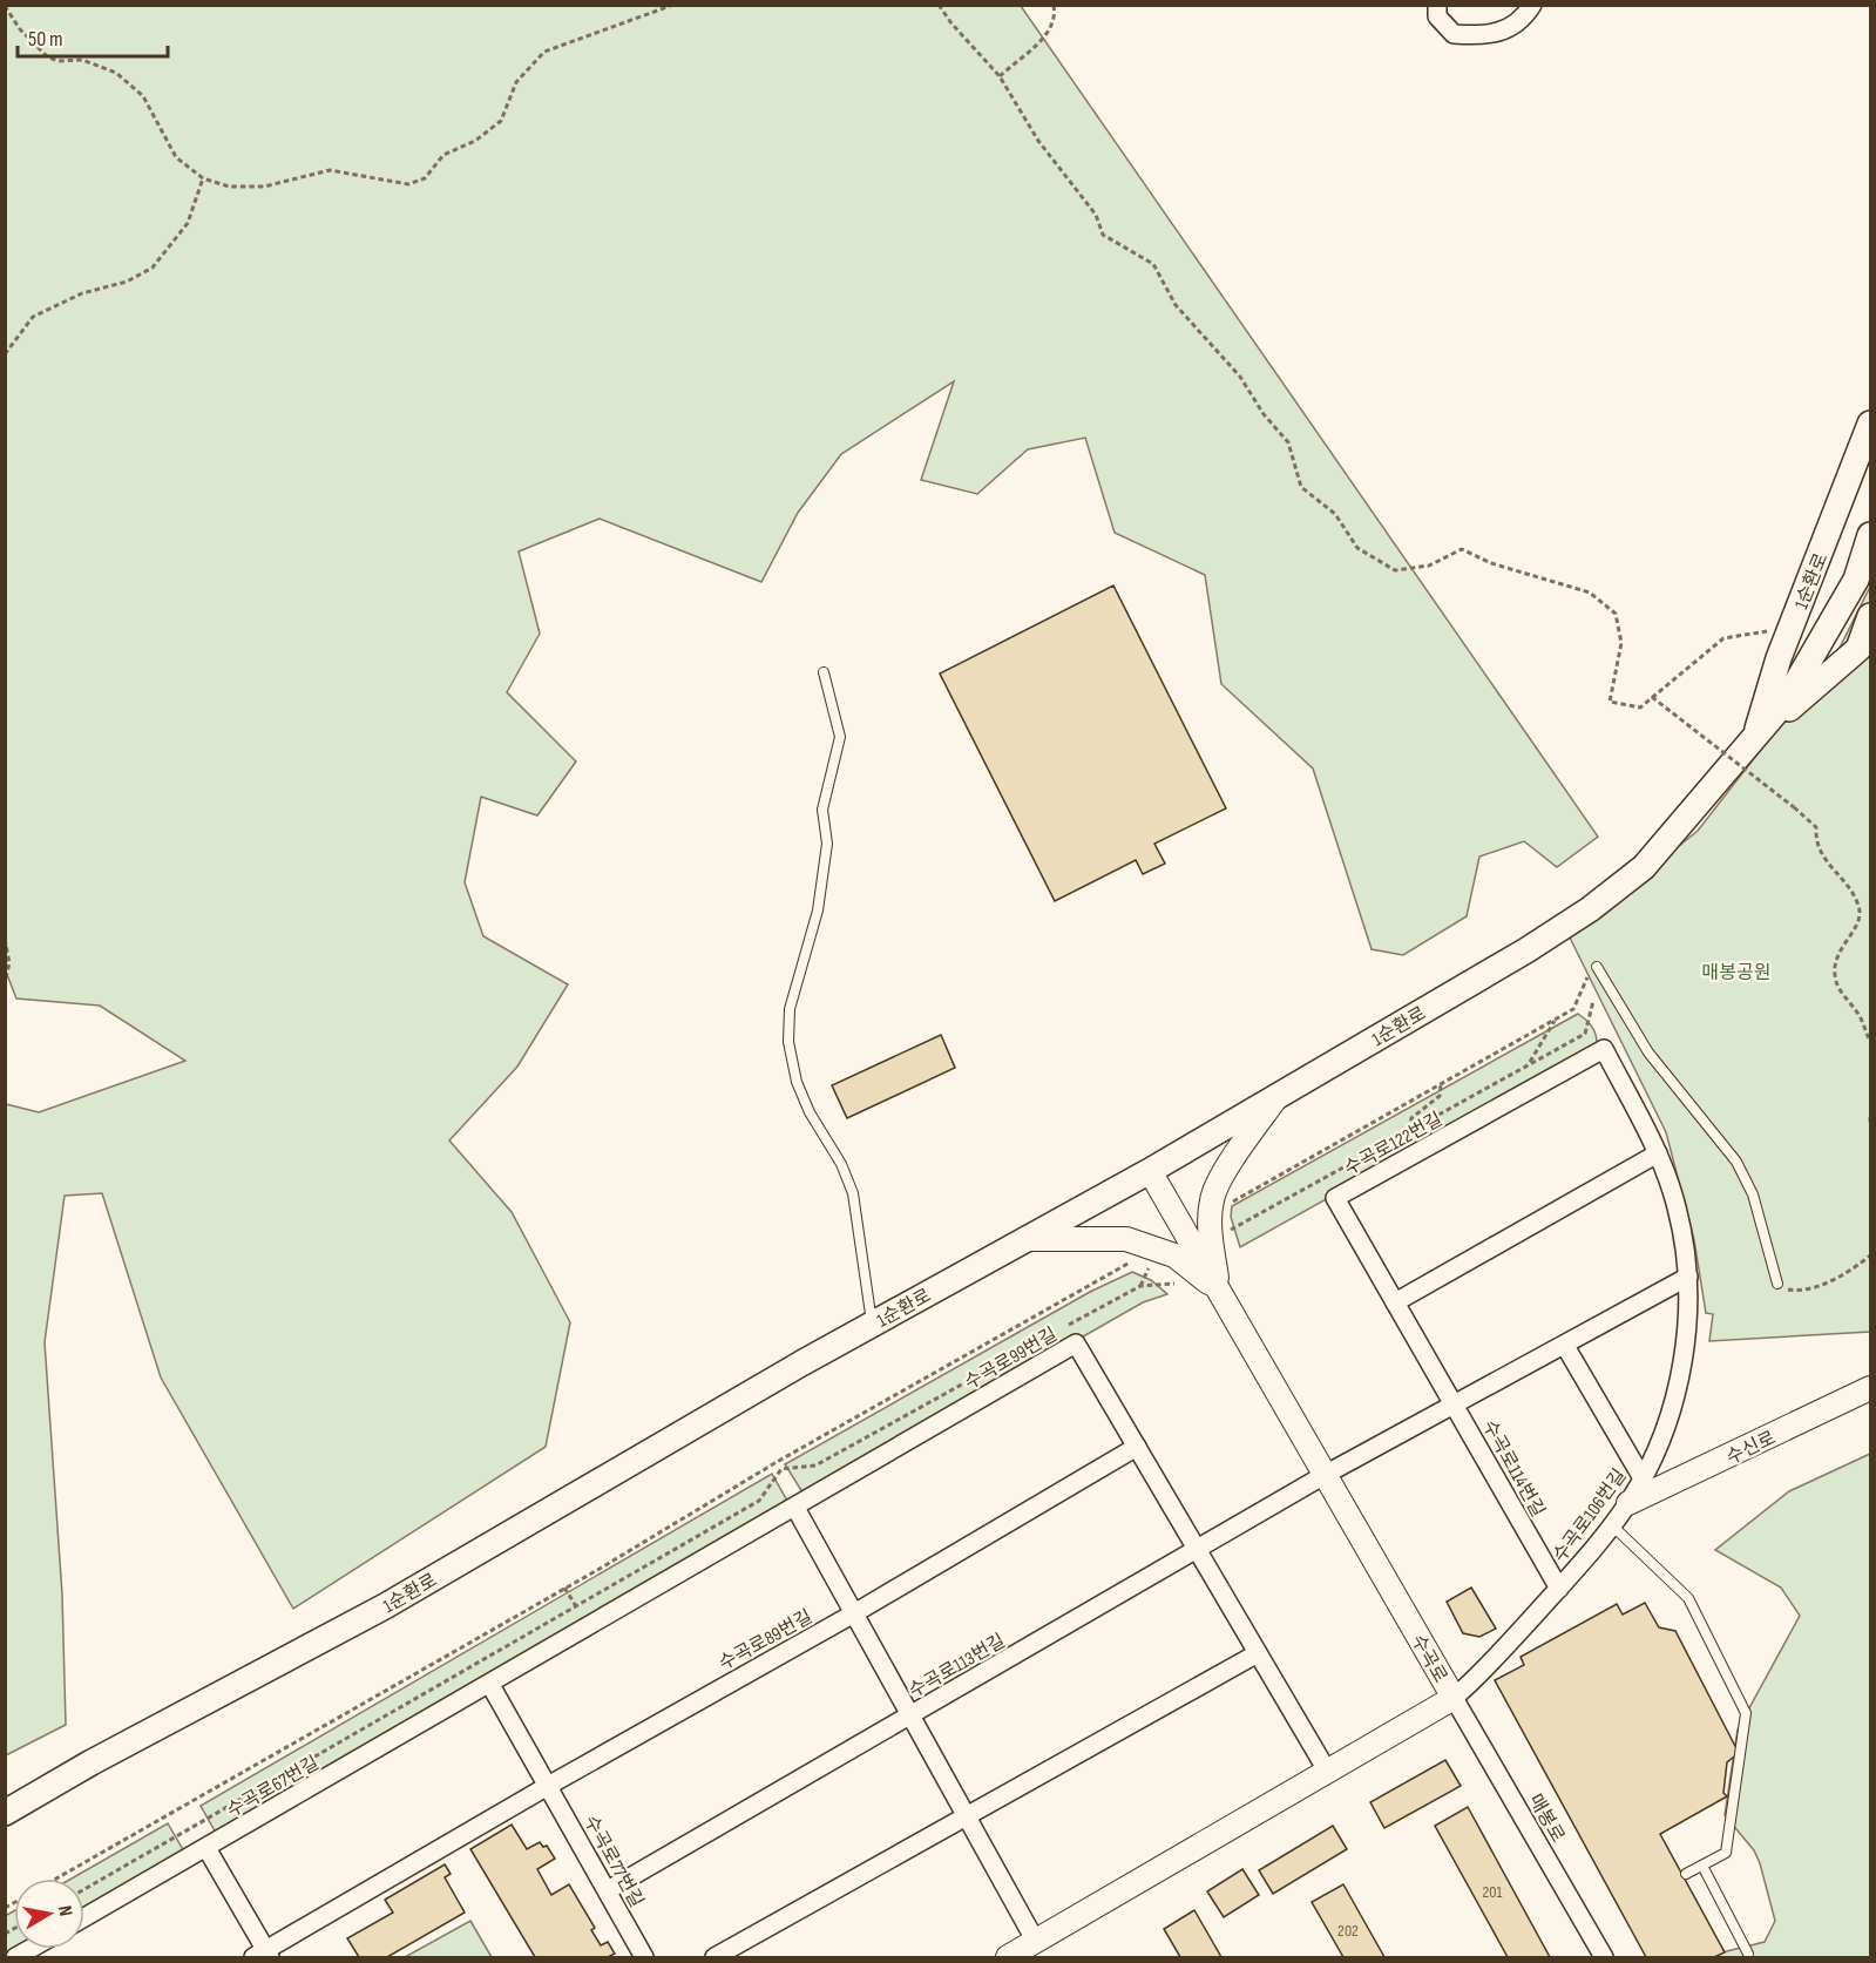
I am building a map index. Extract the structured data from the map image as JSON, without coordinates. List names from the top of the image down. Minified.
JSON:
{"streets":{"main road":["1순환로"],"street":["수곡로122번길","수곡로99번길","수신로","수곡로114번길","수곡로106번길","수곡로89번길","수곡로","수곡로113번길","수곡로67번길","매봉로","수곡로77번길"]},"crossings":[["1순환로","수곡로"],["수곡로122번길","수곡로114번길"],["수곡로122번길","수곡로106번길"],["수곡로99번길","수곡로89번길"],["수곡로99번길","수곡로"],["수곡로99번길","수곡로113번길"],["수신로","수곡로106번길"],["수곡로114번길","수곡로106번길"],["수곡로106번길","수곡로"],["수곡로106번길","매봉로"],["수곡로89번길","수곡로77번길"],["수곡로","수곡로113번길"],["수곡로","매봉로"],["수곡로113번길","수곡로77번길"],["수곡로67번길","수곡로77번길"]],"parks":["매봉공원"],"house_numbers":["201","202"],"scale_bar":"50 m","north":"right"}
